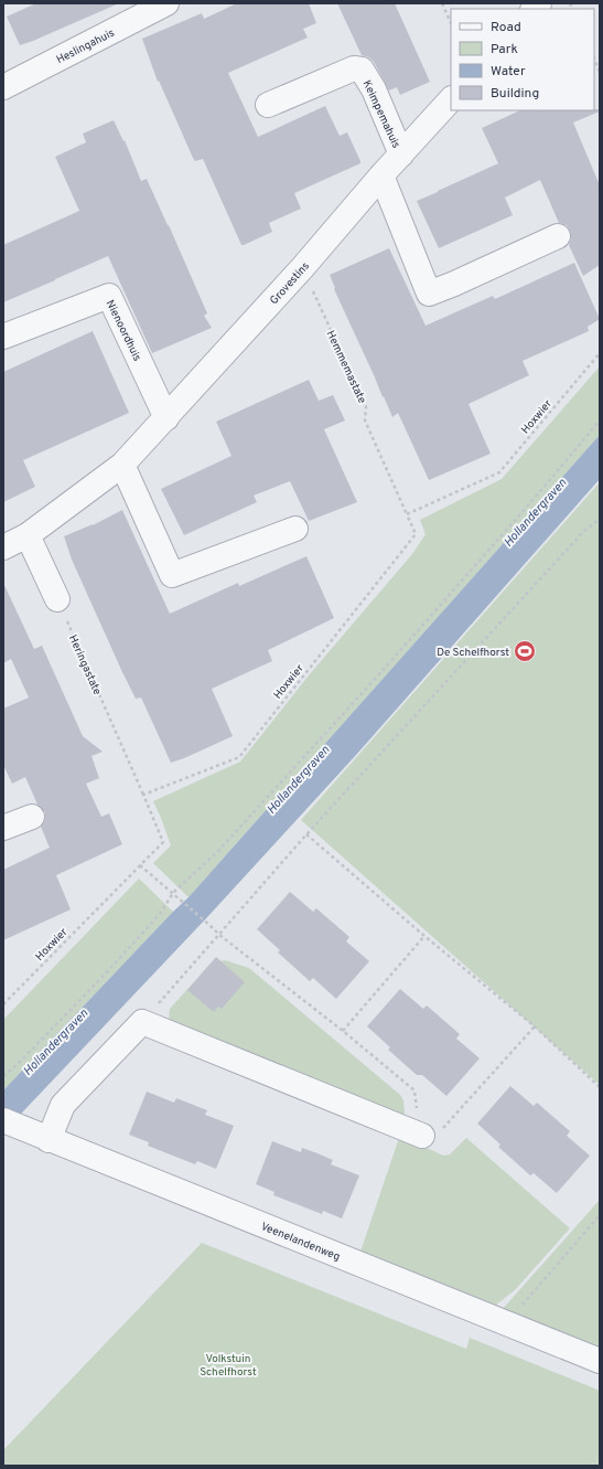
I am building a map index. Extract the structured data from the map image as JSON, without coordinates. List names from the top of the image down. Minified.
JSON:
{"streets":{"street":["Heslingahuis","Keimpemahuis","Grovestins","Nienoordhuis","Veenelandenweg"],"path":["Hemmemastate","Hoxwier","Heringastate"]},"crossings":[["Keimpemahuis","Grovestins"],["Grovestins","Nienoordhuis"],["Grovestins","Hemmemastate"],["Hemmemastate","Hoxwier"],["Hoxwier","Heringastate"]],"water":["Hollandergraven"],"parks":["Volkstuin Schelfhorst"],"places":{"sports":["De Schelfhorst"]},"legend":["Road","Park","Water","Building"]}
